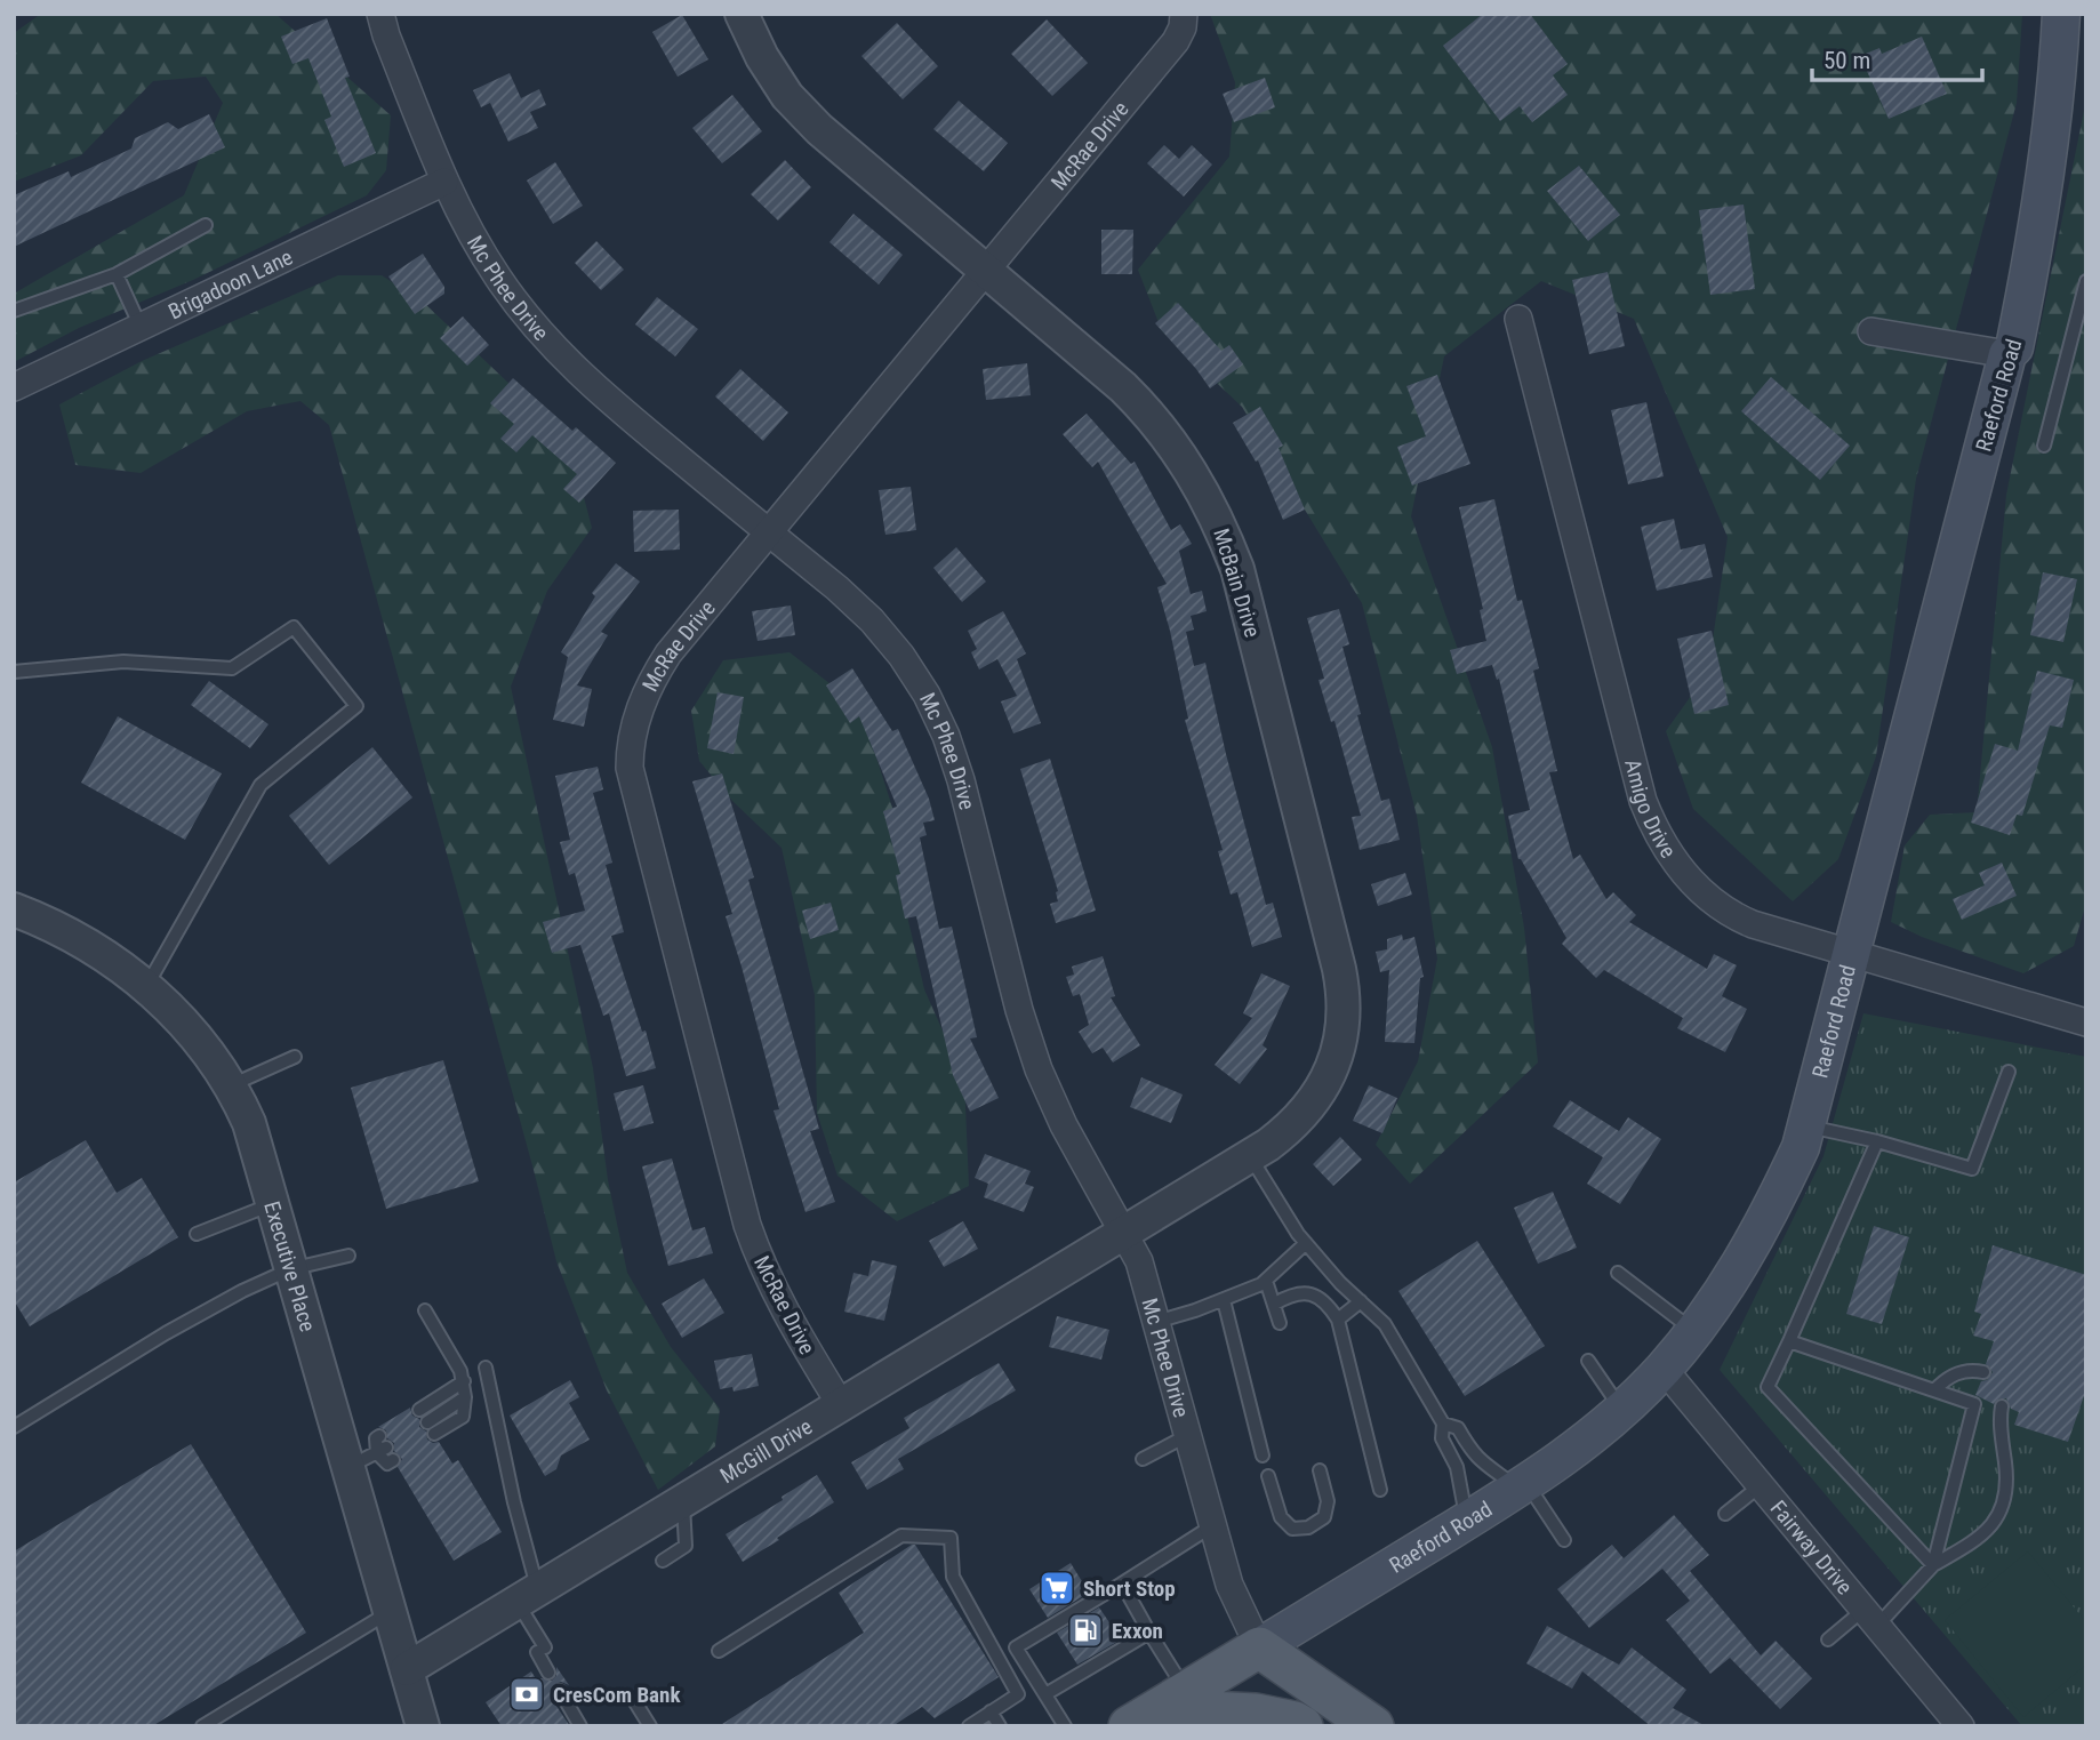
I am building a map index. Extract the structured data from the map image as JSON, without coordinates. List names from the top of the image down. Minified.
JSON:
{"streets":{"main road":["Raeford Road"],"street":["McRae Drive","Brigadoon Lane","Mc Phee Drive","McBain Drive","Amigo Drive","Executive Place","McGill Drive","Fairway Drive"]},"crossings":[["McRae Drive","Mc Phee Drive"],["McRae Drive","McBain Drive"],["McRae Drive","McGill Drive"],["Brigadoon Lane","Mc Phee Drive"],["Mc Phee Drive","Raeford Road"],["Mc Phee Drive","McBain Drive"],["Mc Phee Drive","McGill Drive"],["Raeford Road","Amigo Drive"],["Raeford Road","Fairway Drive"],["McBain Drive","McGill Drive"],["Executive Place","McGill Drive"]],"places":{"supermarket":["Short Stop"],"fuel station":["Exxon"],"bank":["CresCom Bank"]},"scale_bar":"50 m"}
